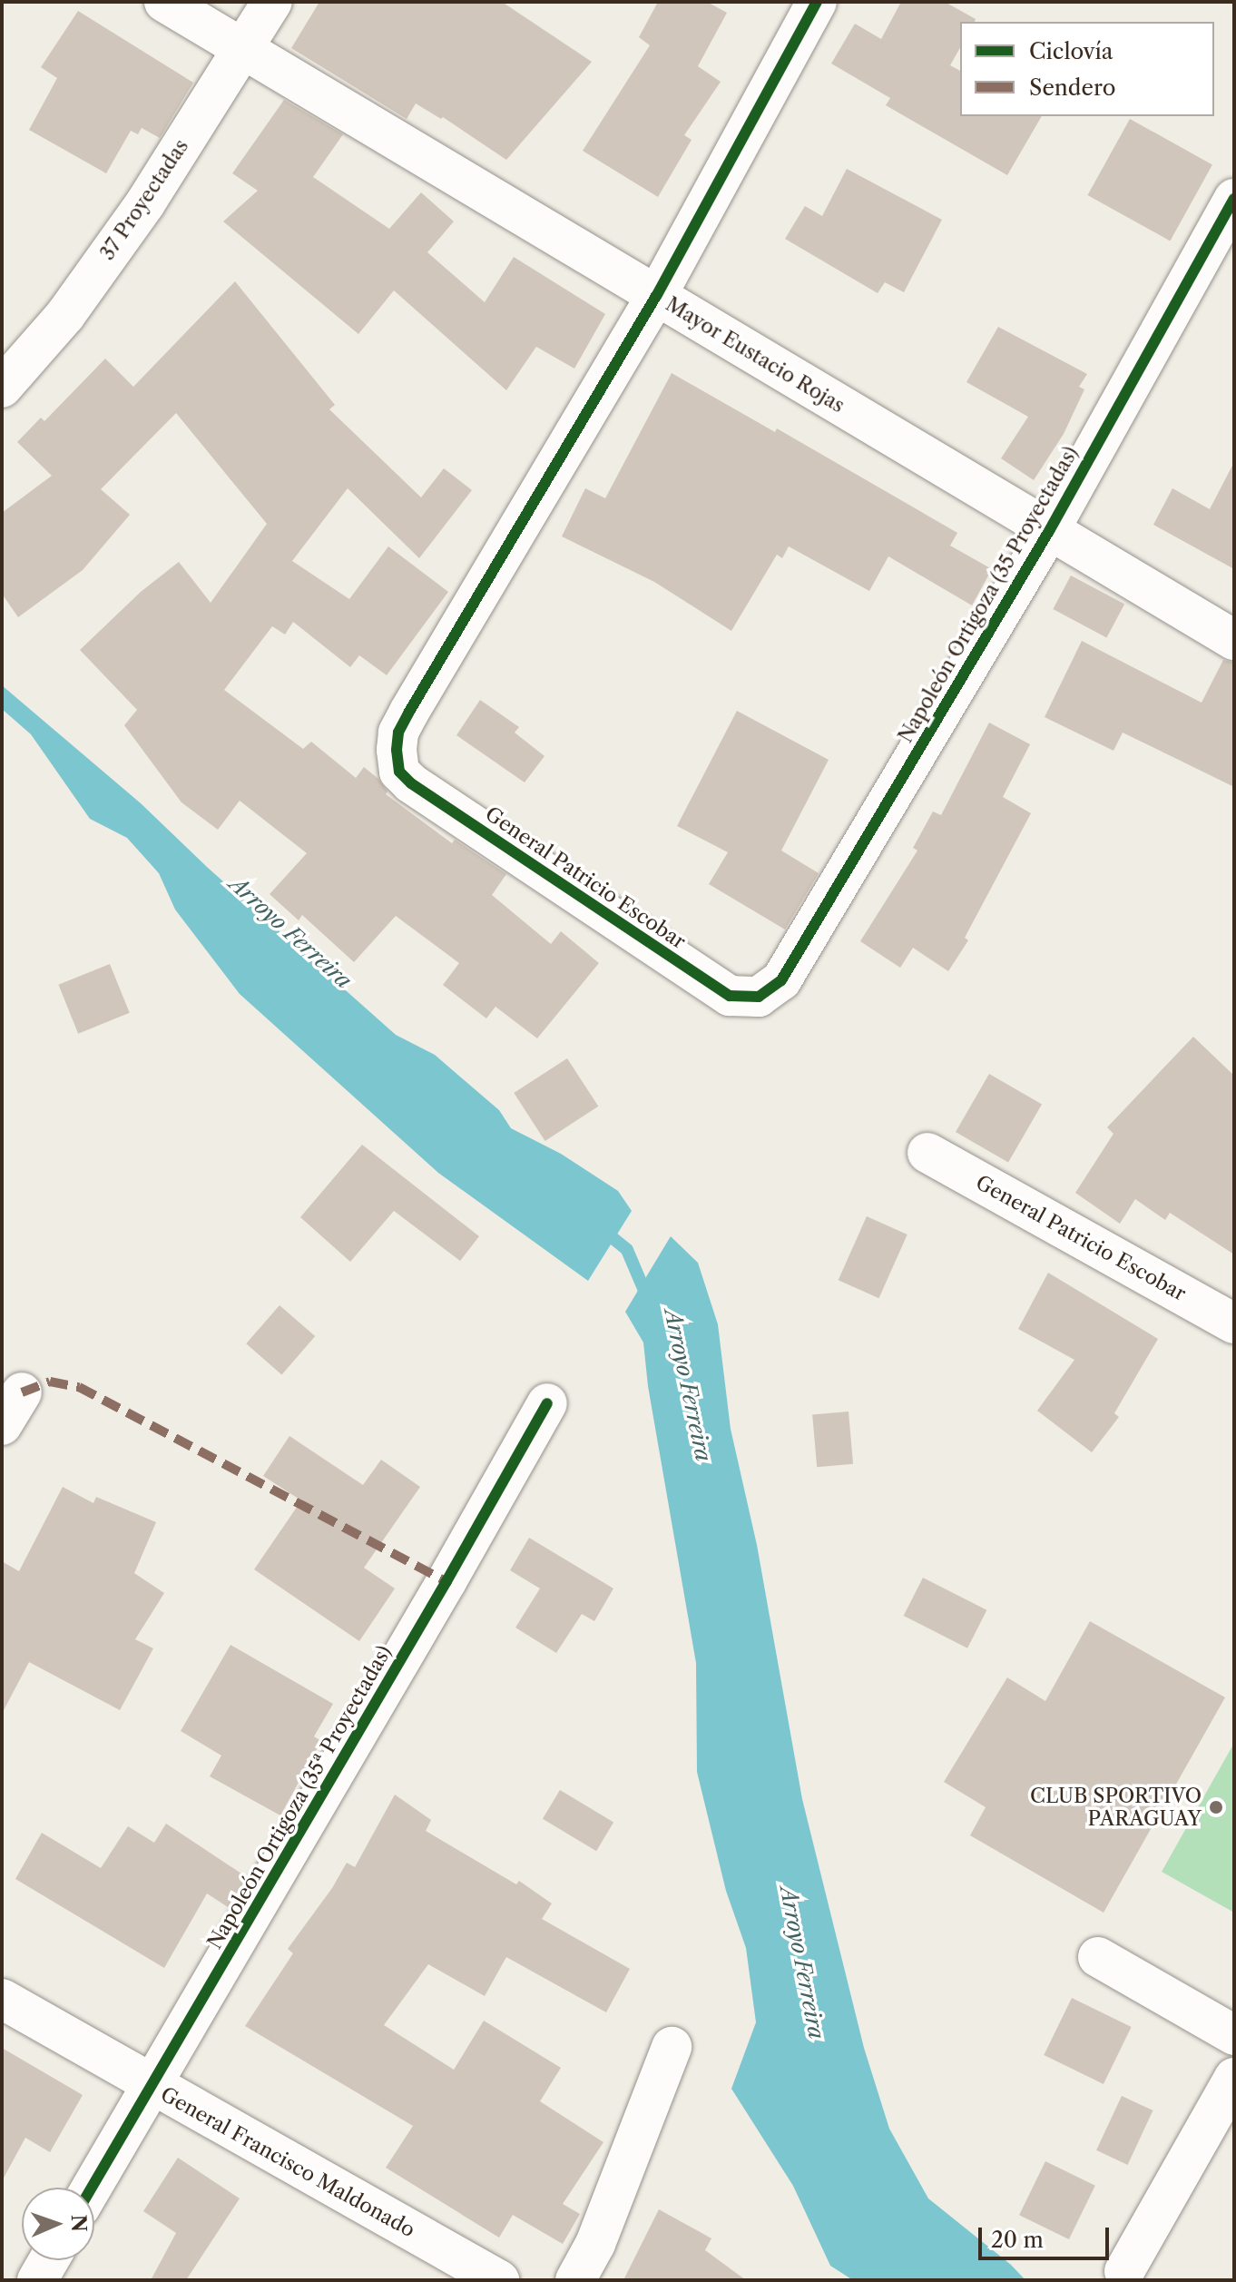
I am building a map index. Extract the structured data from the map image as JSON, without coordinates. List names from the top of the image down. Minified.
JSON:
{"streets":{"street":["37 Proyectadas","Mayor Eustacio Rojas","Napoleón Ortigoza (35 Proyectadas)","General Patricio Escobar","Napoleón Ortigoza (35ª Proyectadas)","General Francisco Maldonado"]},"crossings":[["37 Proyectadas","Mayor Eustacio Rojas"],["Mayor Eustacio Rojas","Napoleón Ortigoza (35 Proyectadas)"],["Mayor Eustacio Rojas","General Patricio Escobar"],["Napoleón Ortigoza (35 Proyectadas)","General Patricio Escobar"],["Napoleón Ortigoza (35ª Proyectadas)","General Francisco Maldonado"]],"water":["Arroyo Ferreira"],"places":["CLUB SPORTIVO PARAGUAY"],"legend":["Ciclovía","Sendero"],"scale_bar":"20 m","north":"right"}
